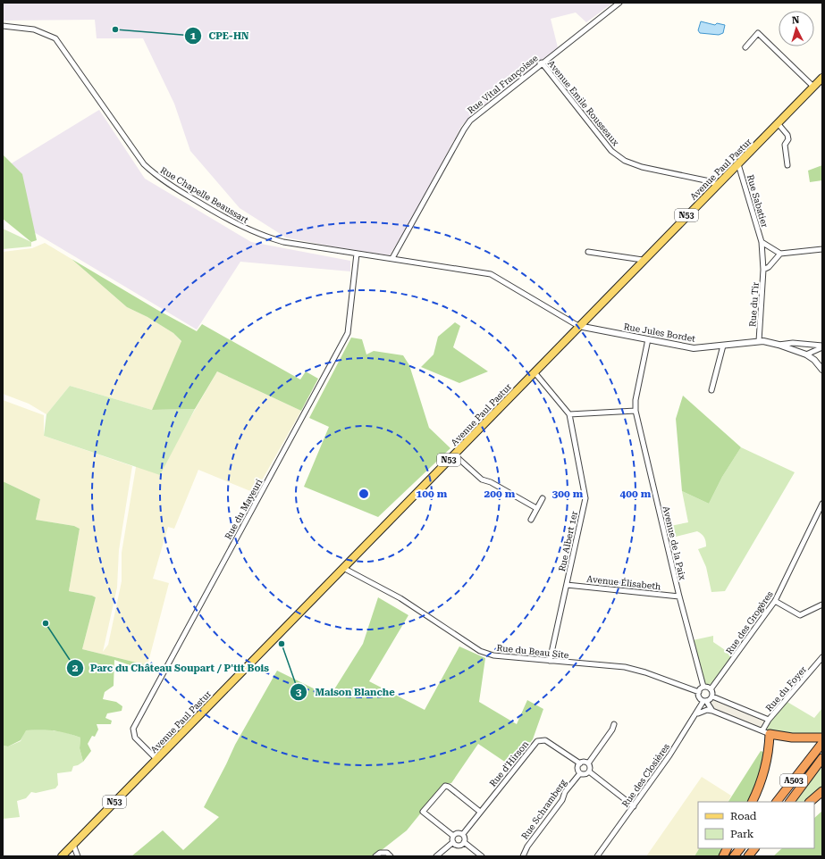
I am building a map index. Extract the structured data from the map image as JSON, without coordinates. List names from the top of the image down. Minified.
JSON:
{"streets":{"highway":["A503"],"main road":["Avenue Paul Pastur","N53"],"street":["Rue Vital Françoisse","Avenue Emile Rousseaux","Rue Chapelle Beaussart","Rue Sabatier","Rue du Tir","Rue Jules Bordet","Rue du Mayeuri","Rue Albert 1er","Avenue de la Paix","Avenue Élisabeth","Rue des Grogères","Rue du Beau Site","Rue du Foyer","Rue d'Hirson","Rue des Closières","Rue Schramberg"]},"crossings":[["Rue Vital Françoisse","Avenue Emile Rousseaux"],["Rue Vital Françoisse","Rue Chapelle Beaussart"],["Avenue Emile Rousseaux","Avenue Paul Pastur"],["Avenue Paul Pastur","Rue Chapelle Beaussart"],["Avenue Paul Pastur","Rue Sabatier"],["Avenue Paul Pastur","Rue Jules Bordet"],["Avenue Paul Pastur","Rue du Mayeuri"],["Avenue Paul Pastur","Rue Albert 1er"],["Avenue Paul Pastur","Rue du Beau Site"],["Rue Chapelle Beaussart","Rue Jules Bordet"],["Rue Chapelle Beaussart","Rue du Mayeuri"],["Rue Sabatier","Rue du Tir"],["Rue du Tir","Rue Jules Bordet"],["Rue Jules Bordet","Avenue de la Paix"],["Rue Albert 1er","Avenue Élisabeth"],["Rue Albert 1er","Rue du Beau Site"],["Avenue de la Paix","Avenue Élisabeth"],["Avenue de la Paix","Rue des Grogères"],["Avenue de la Paix","Rue du Beau Site"],["Avenue de la Paix","Rue des Closières"],["Rue des Grogères","Rue du Beau Site"],["Rue des Grogères","Rue des Closières"],["Rue du Beau Site","Rue des Closières"],["Rue d'Hirson","Rue Schramberg"]],"places":["CPE-HN","Parc du Château Soupart / P'tit Bois","Maison Blanche"],"legend":["Road","Park"],"north":"top","rings":["100 m","200 m","300 m","400 m"]}
